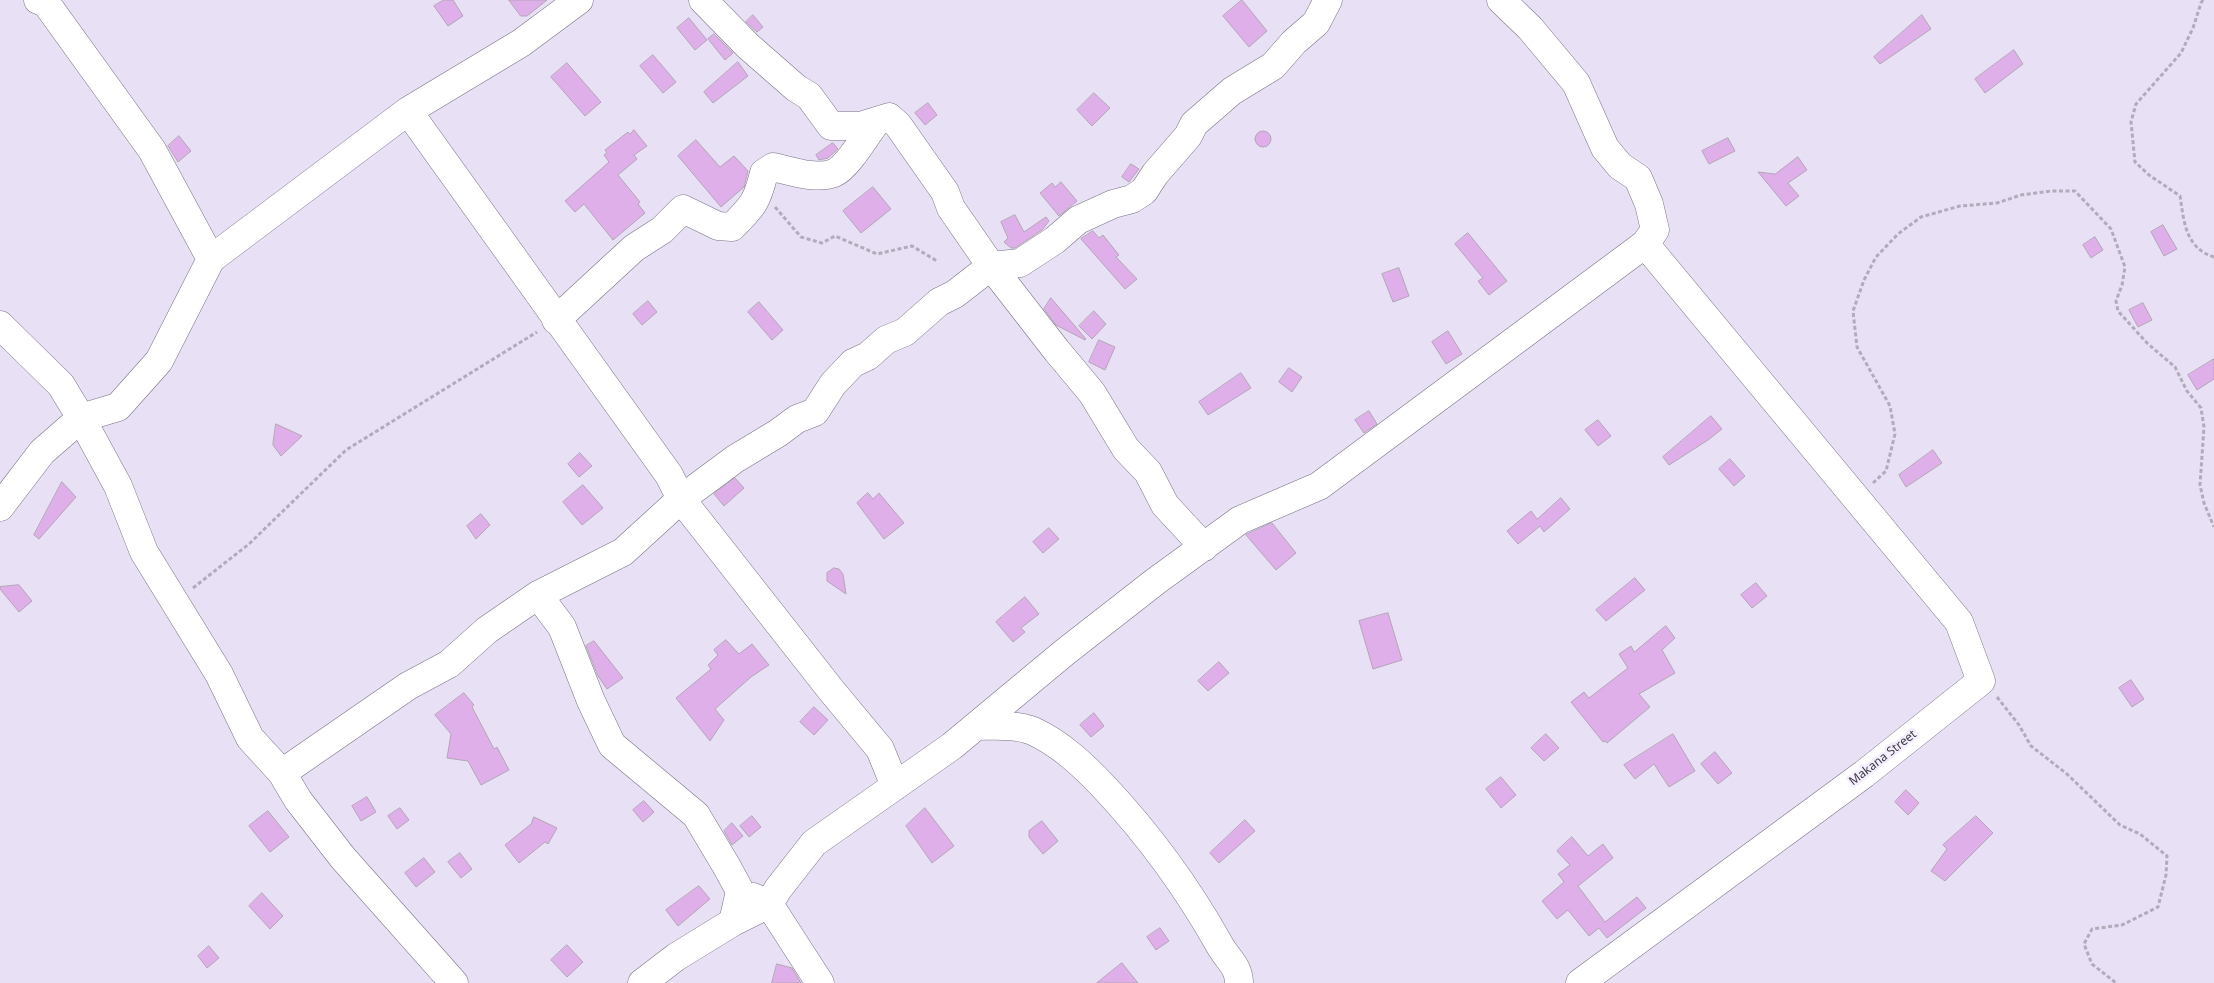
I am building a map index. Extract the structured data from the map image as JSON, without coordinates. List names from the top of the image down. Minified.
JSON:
{"streets":{"street":["Makana Street"]}}
